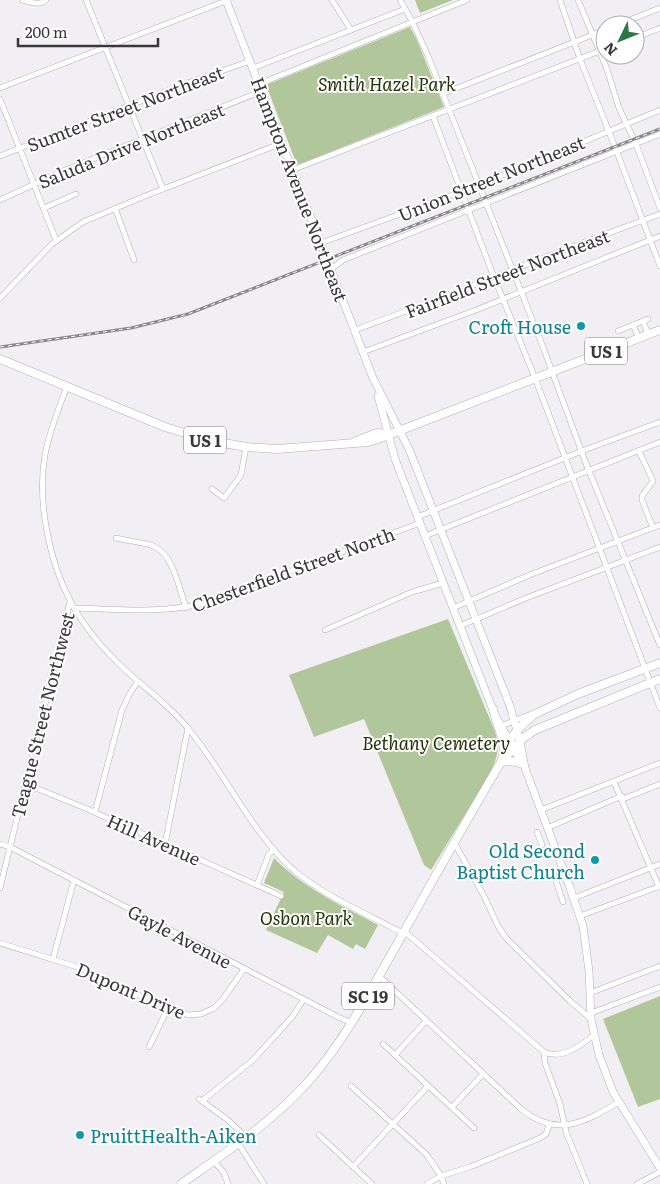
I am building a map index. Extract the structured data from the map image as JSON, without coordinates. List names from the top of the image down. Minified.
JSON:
{"streets":{"main road":["US 1","SC 19"],"street":["Sumter Street Northeast","Saluda Drive Northeast","Union Street Northeast","Hampton Avenue Northeast","Fairfield Street Northeast","Chesterfield Street North","Teague Street Northwest","Hill Avenue","Gayle Avenue","Dupont Drive"]},"crossings":[["Sumter Street Northeast","Hampton Avenue Northeast"],["Saluda Drive Northeast","Hampton Avenue Northeast"],["Union Street Northeast","Hampton Avenue Northeast"],["Hampton Avenue Northeast","Fairfield Street Northeast"],["Hampton Avenue Northeast","US 1"],["Hampton Avenue Northeast","Chesterfield Street North"],["Hampton Avenue Northeast","SC 19"],["Teague Street Northwest","Hill Avenue"],["Teague Street Northwest","Gayle Avenue"],["Gayle Avenue","Dupont Drive"],["Gayle Avenue","SC 19"]],"parks":["Smith Hazel Park","Bethany Cemetery","Osbon Park"],"places":["Croft House","Old Second Baptist Church","PruittHealth-Aiken"],"scale_bar":"200 m","north":"bottom left"}
